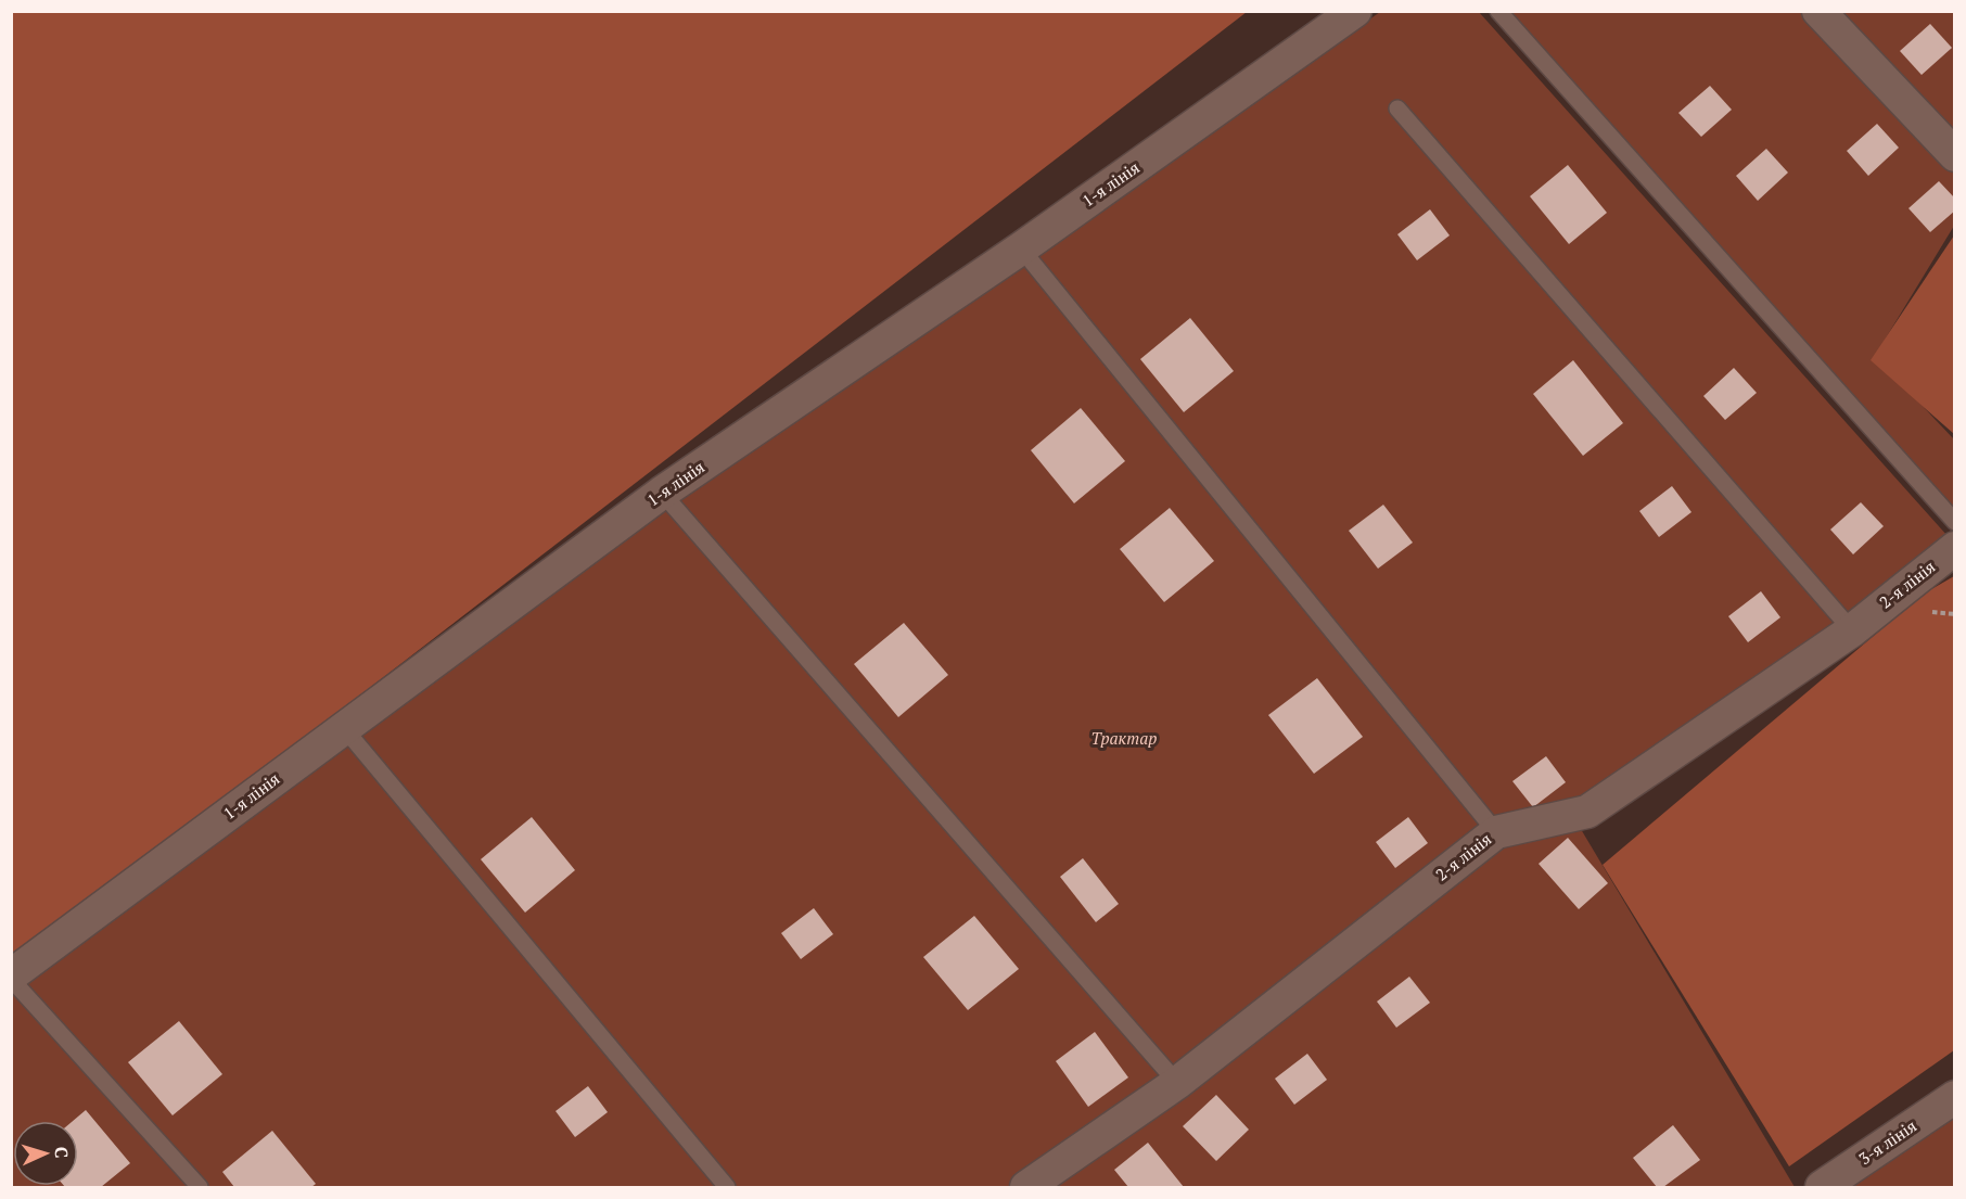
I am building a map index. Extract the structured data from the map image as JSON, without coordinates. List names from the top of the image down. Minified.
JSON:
{"streets":{"street":["1-я лінія","2-я лінія","3-я лінія"]},"parks":["Трактар"],"north":"right"}
